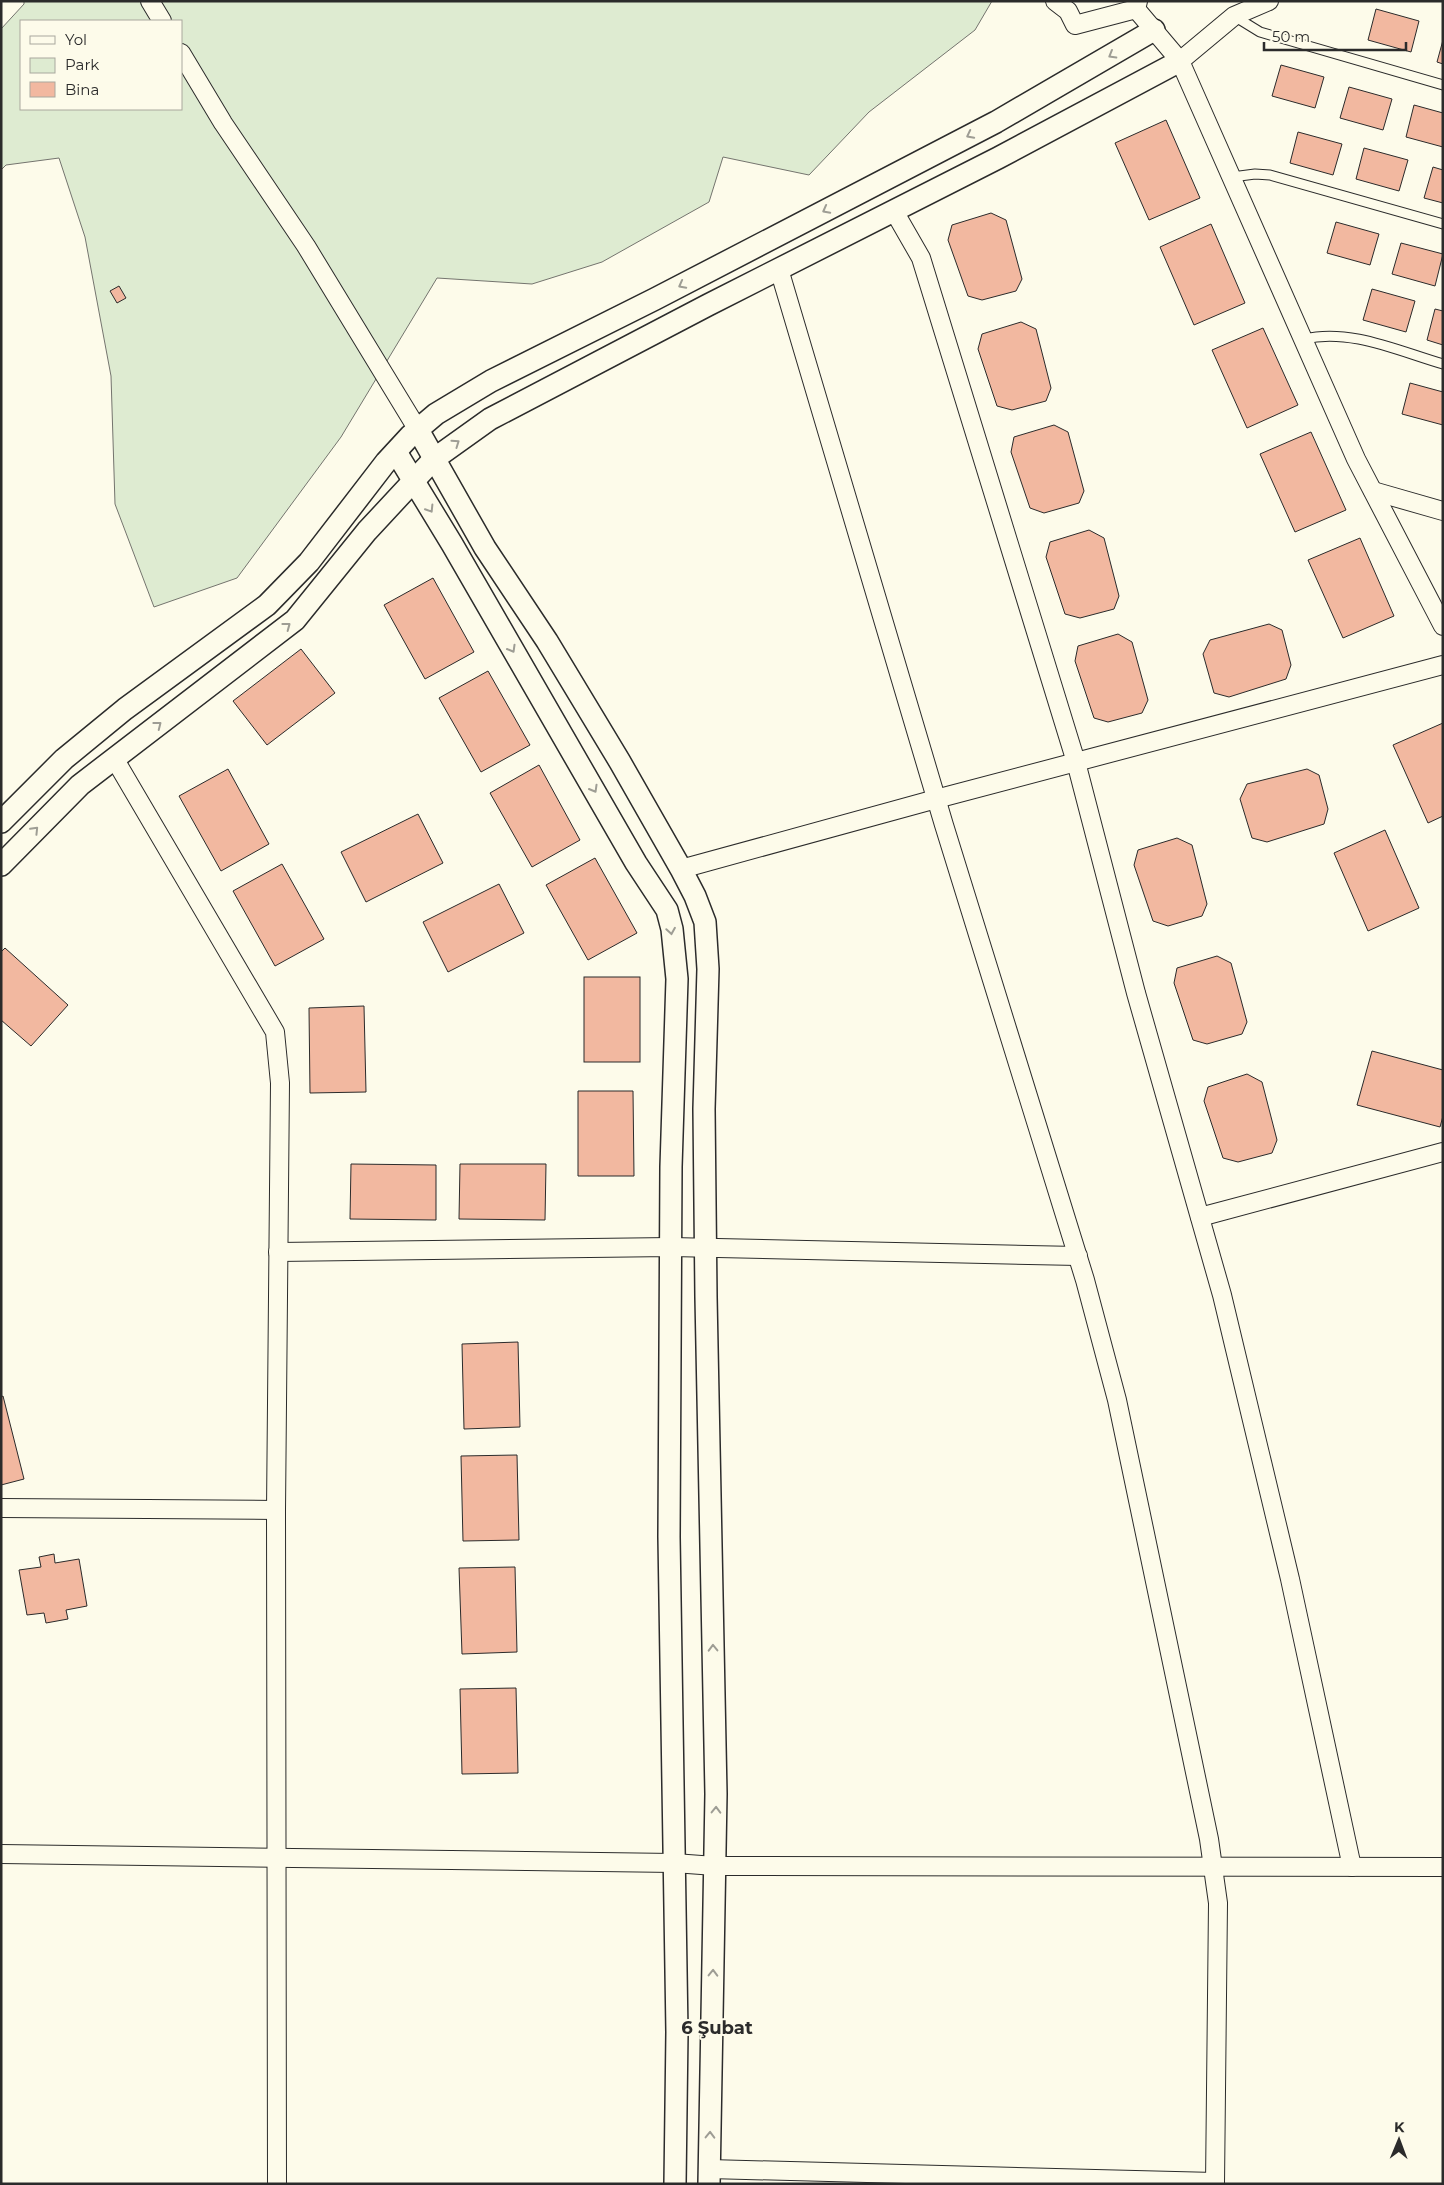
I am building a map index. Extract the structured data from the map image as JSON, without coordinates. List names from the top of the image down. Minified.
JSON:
{"districts":["6 Şubat"],"legend":["Yol","Park","Bina"],"scale_bar":"50 m","north":"top"}
